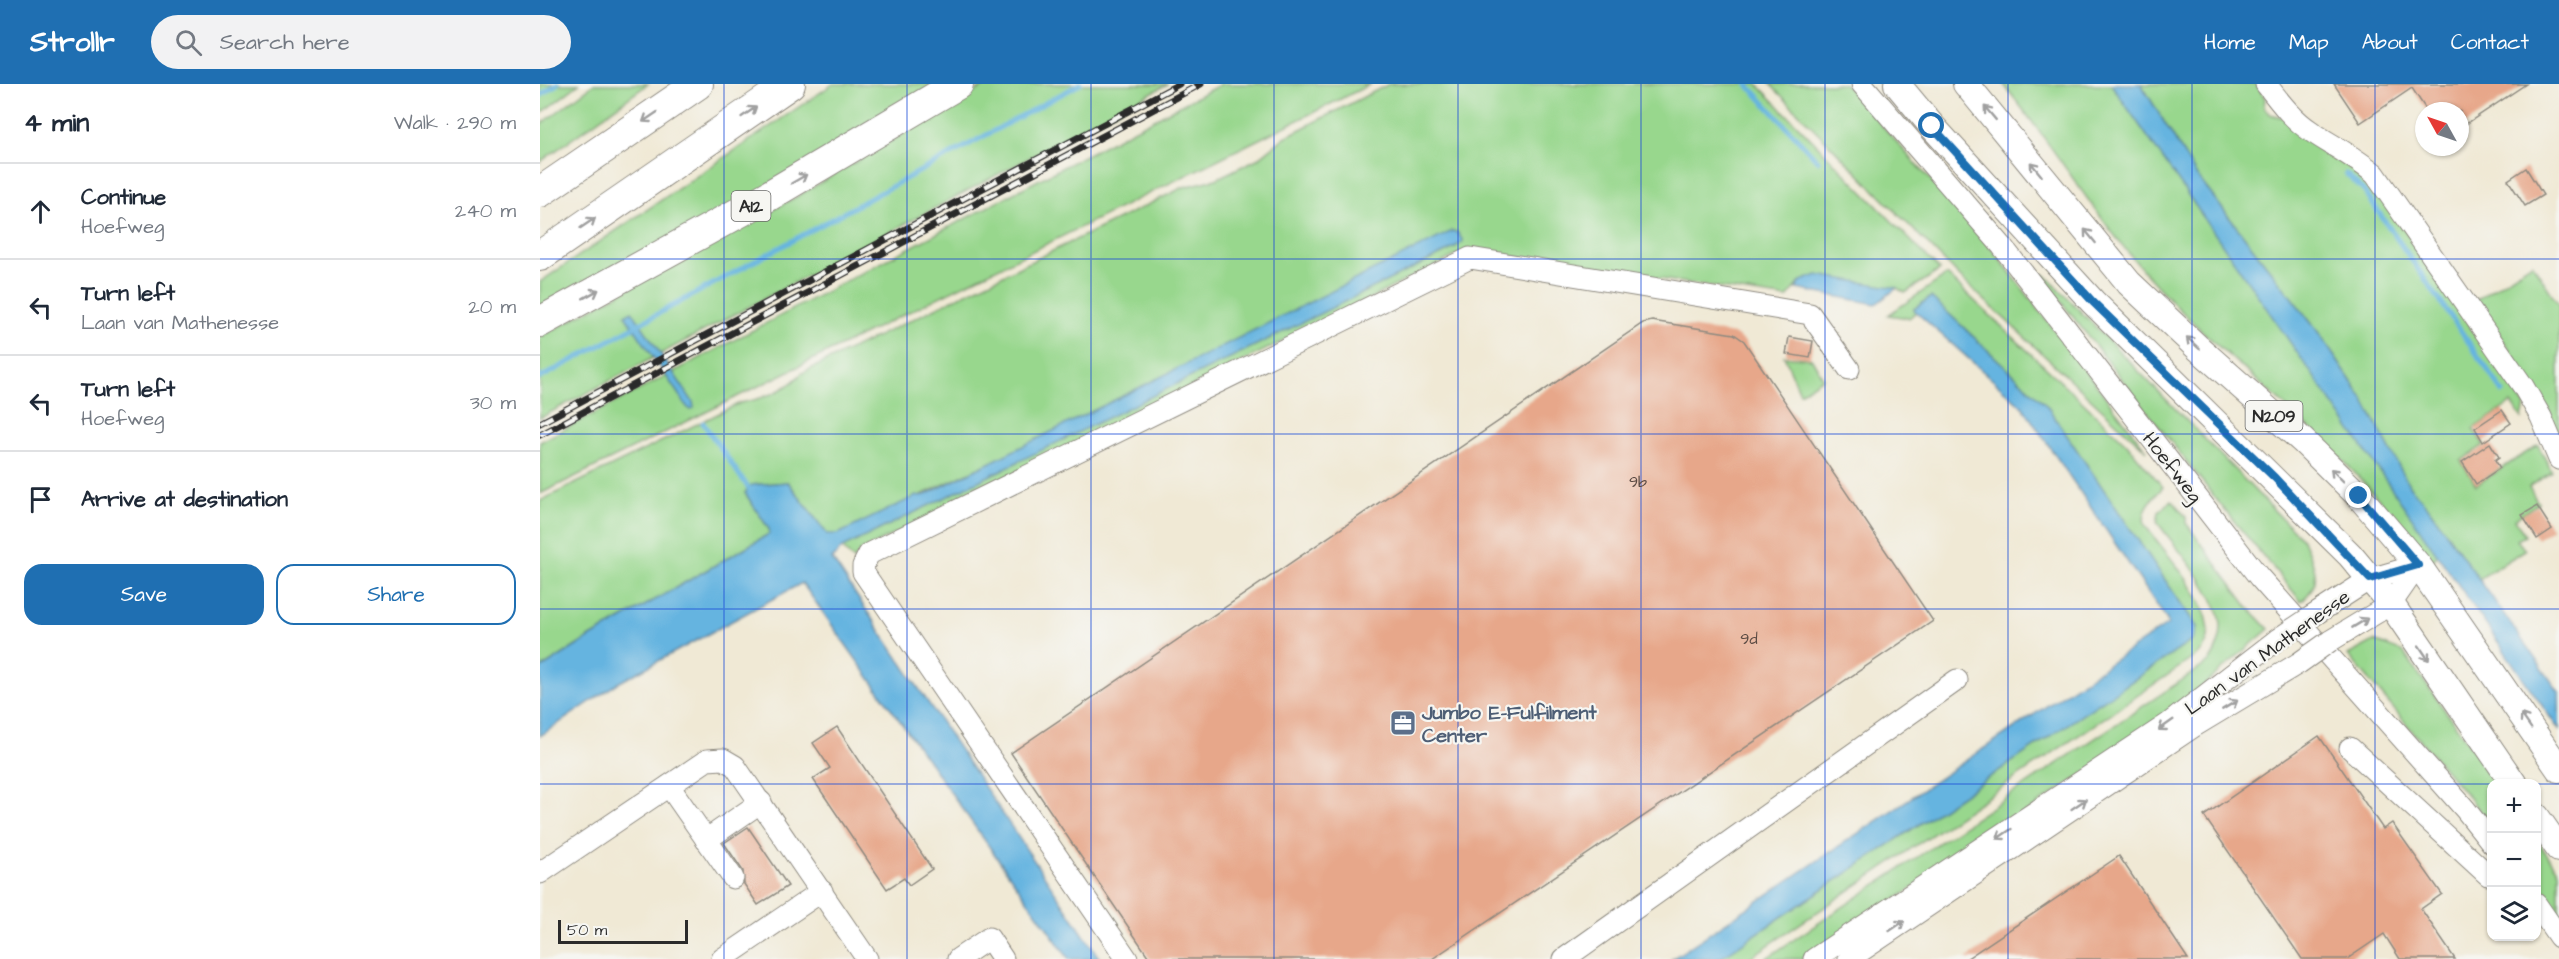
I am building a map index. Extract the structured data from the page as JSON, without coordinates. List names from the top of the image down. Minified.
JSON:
{"streets":{"highway":["A12"],"main road":["N209"],"street":["Hoefweg","Laan van Mathenesse"]},"crossings":[["N209","Laan van Mathenesse"]],"places":{"office":["Jumbo E-Fulfilment Center"]},"house_numbers":["9b","9d"],"scale_bar":"50 m","north":"top left","page":{"header":"Strollr","search":"Search here","nav":["Home","Map","About","Contact"],"heading":["4 min","Walk · 290 m"],"list":[["Continue","Hoefweg","240 m"],["Turn left","Laan van Mathenesse","20 m"],["Turn left","Hoefweg","30 m"],"Arrive at destination"],"buttons":["Save","Share"],"map_buttons":["+","−"],"scale":"50 m"}}
